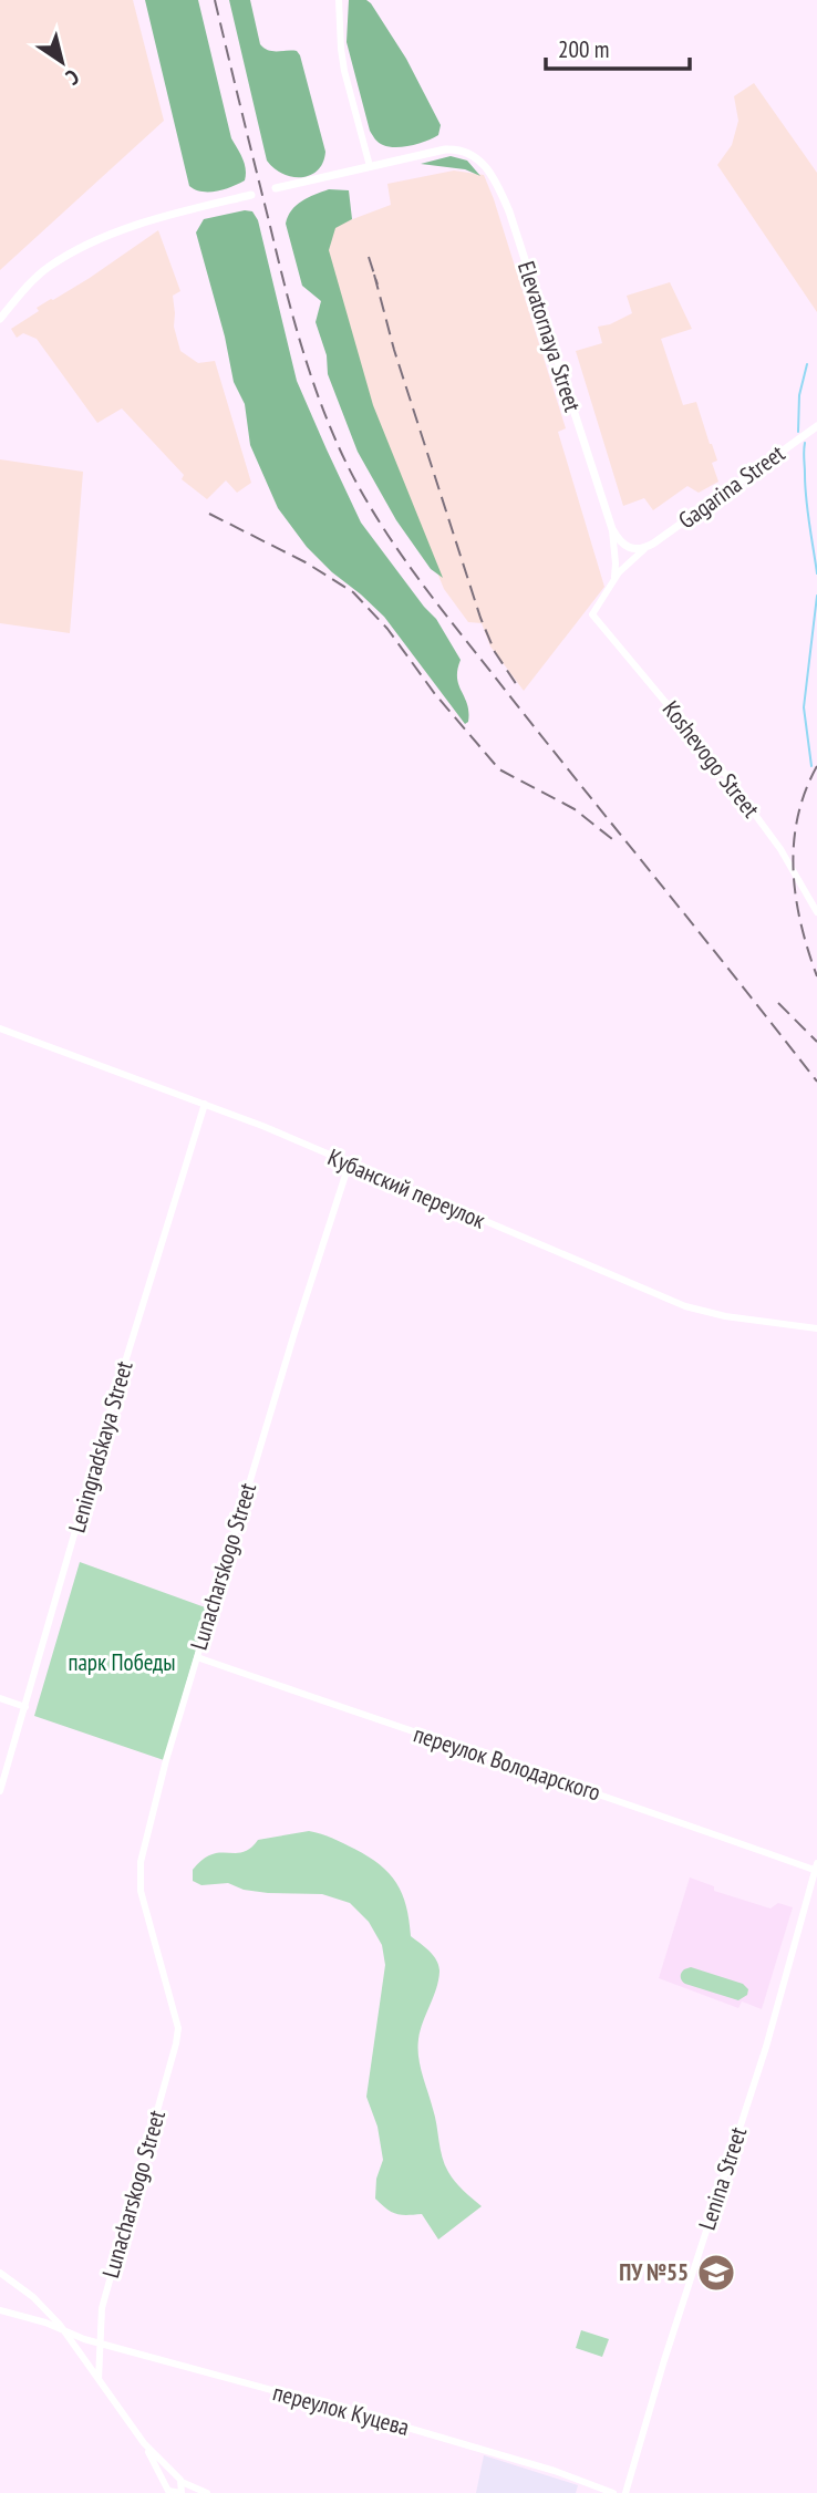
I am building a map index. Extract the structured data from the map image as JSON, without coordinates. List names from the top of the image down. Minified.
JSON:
{"streets":{"main road":["Elevatornaya Street","Gagarina Street"],"street":["Koshevogo Street","Кубанский переулок","Leningradskaya Street","Lunacharskogo Street","переулок Володарского","Lenina Street","переулок Куцева"]},"crossings":[["Elevatornaya Street","Gagarina Street"],["Gagarina Street","Koshevogo Street"],["Кубанский переулок","Leningradskaya Street"],["Кубанский переулок","Lunacharskogo Street"],["Lunacharskogo Street","переулок Володарского"],["Lunacharskogo Street","переулок Куцева"],["переулок Володарского","Lenina Street"]],"parks":["парк Победы"],"places":{"school or university":["ПУ №55"]},"scale_bar":"200 m","north":"bottom right"}
